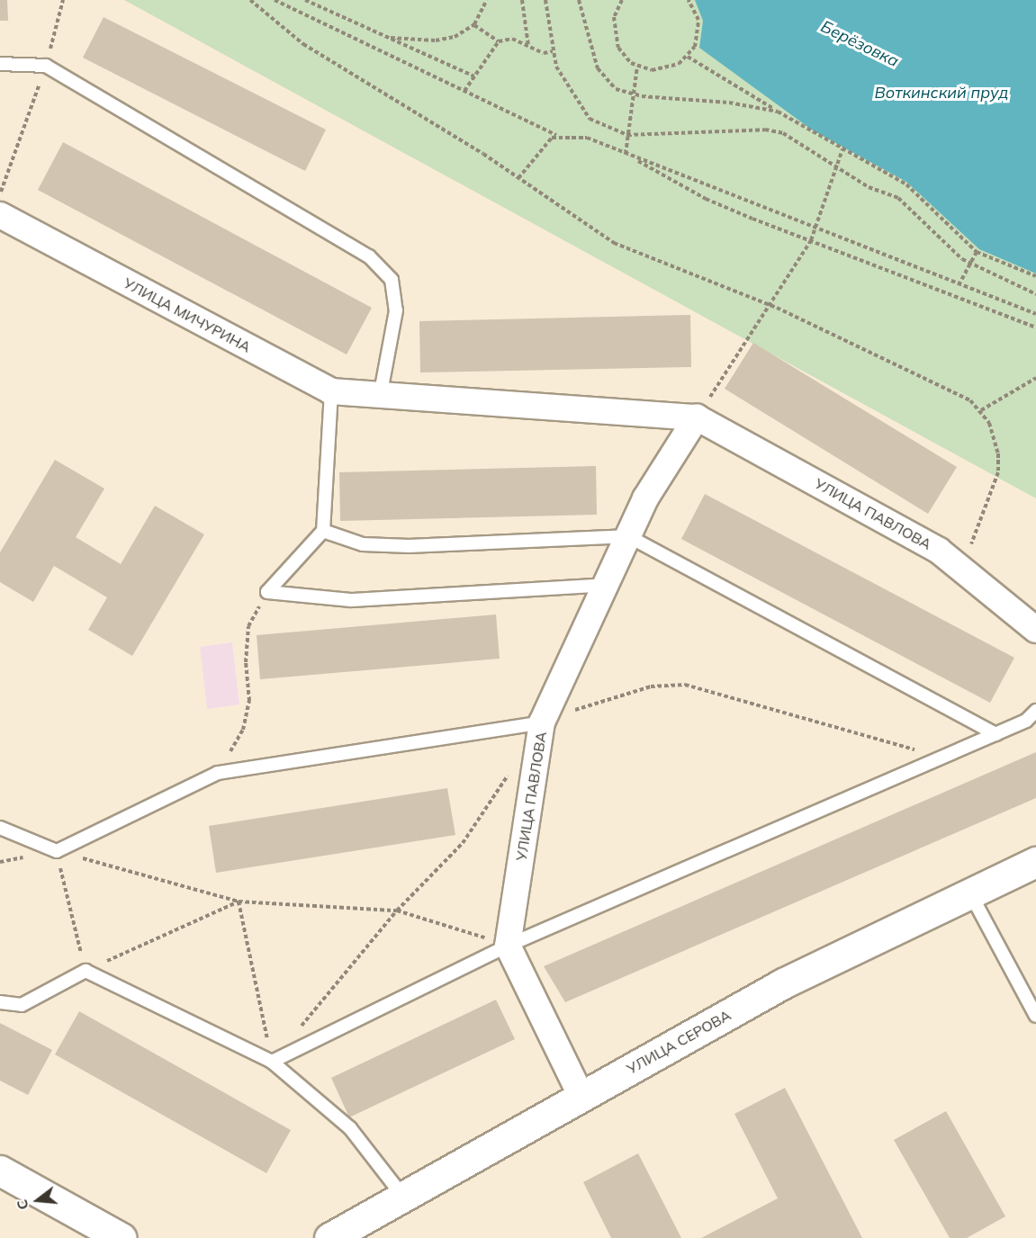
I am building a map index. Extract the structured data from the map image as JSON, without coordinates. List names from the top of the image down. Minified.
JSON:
{"streets":{"main road":["УЛИЦА СЕРОВА"],"street":["УЛИЦА МИЧУРИНА","УЛИЦА ПАВЛОВА"]},"crossings":[["УЛИЦА МИЧУРИНА","УЛИЦА ПАВЛОВА"]],"water":["Берёзовка","Воткинский пруд"],"north":"left"}
